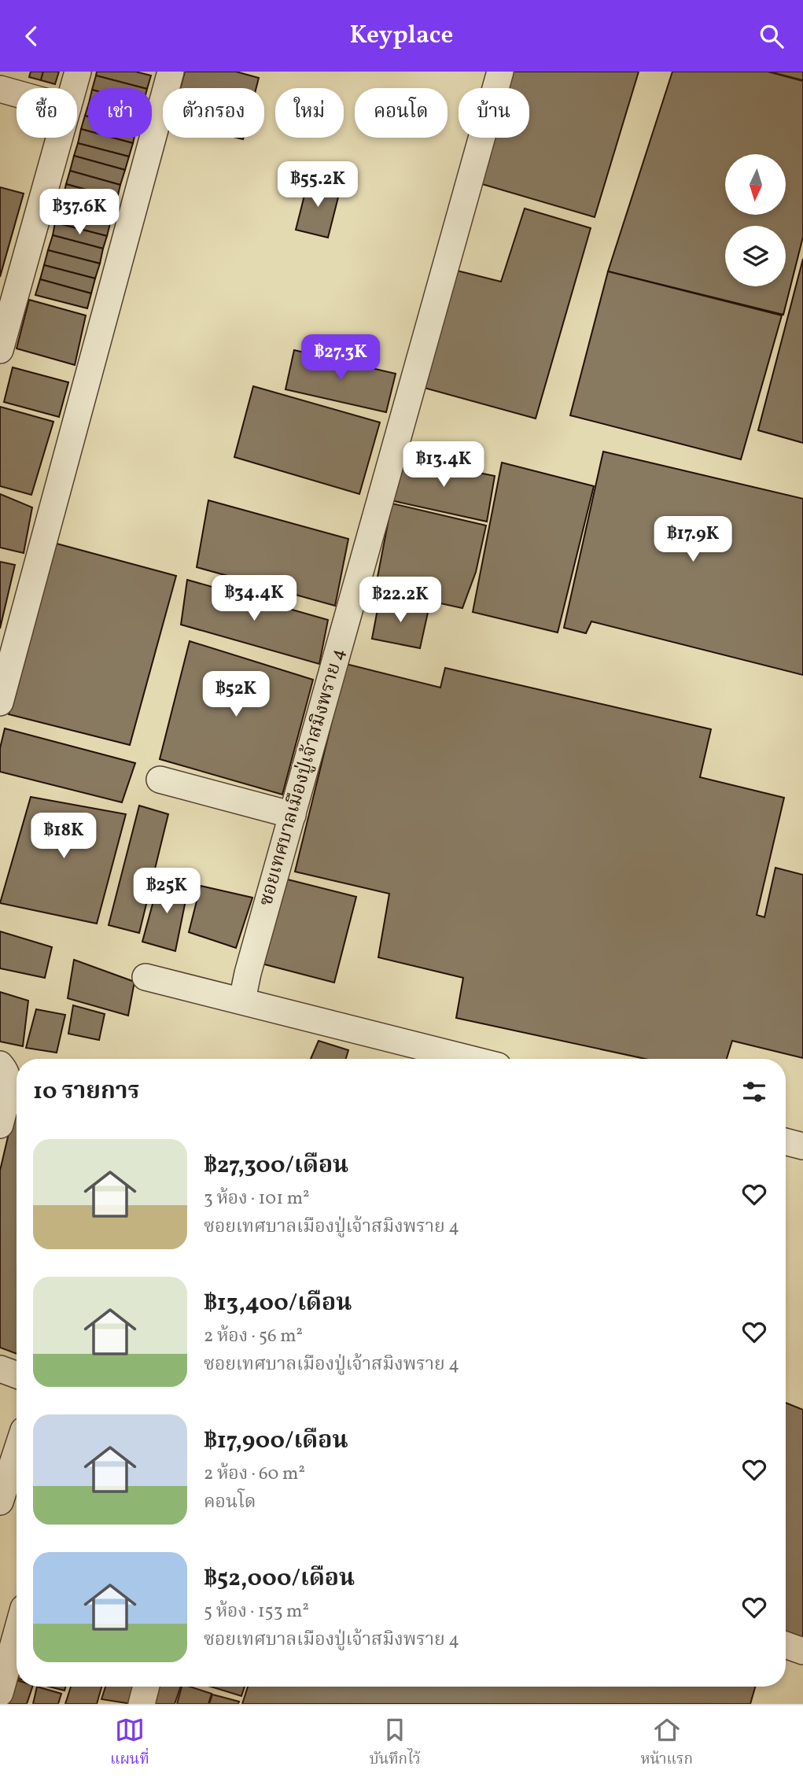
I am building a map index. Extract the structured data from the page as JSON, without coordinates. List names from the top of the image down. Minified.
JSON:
{"streets":{"street":["ซอยเทศบาลเมืองปู่เจ้าสมิงพราย 4"]},"north":"bottom","page":{"header":"Keyplace","chip":["ซื้อ","เช่า","ตัวกรอง","ใหม่","คอนโด","บ้าน"],"price":["฿55.2K","฿37.6K","฿27.3K","฿13.4K","฿17.9K","฿34.4K","฿22.2K","฿52K","฿18K","฿25K"],"heading":"10 รายการ","list":[{"name":"฿27,300/เดือน","note":"3 ห้อง · 101 m² · ซอยเทศบาลเมืองปู่เจ้าสมิงพราย 4"},{"name":"฿13,400/เดือน","note":"2 ห้อง · 56 m² · ซอยเทศบาลเมืองปู่เจ้าสมิงพราย 4"},{"name":"฿17,900/เดือน","note":"2 ห้อง · 60 m² · คอนโด"},{"name":"฿52,000/เดือน","note":"5 ห้อง · 153 m² · ซอยเทศบาลเมืองปู่เจ้าสมิงพราย 4"}],"tabs":["แผนที่","บันทึกไว้","หน้าแรก"]}}
